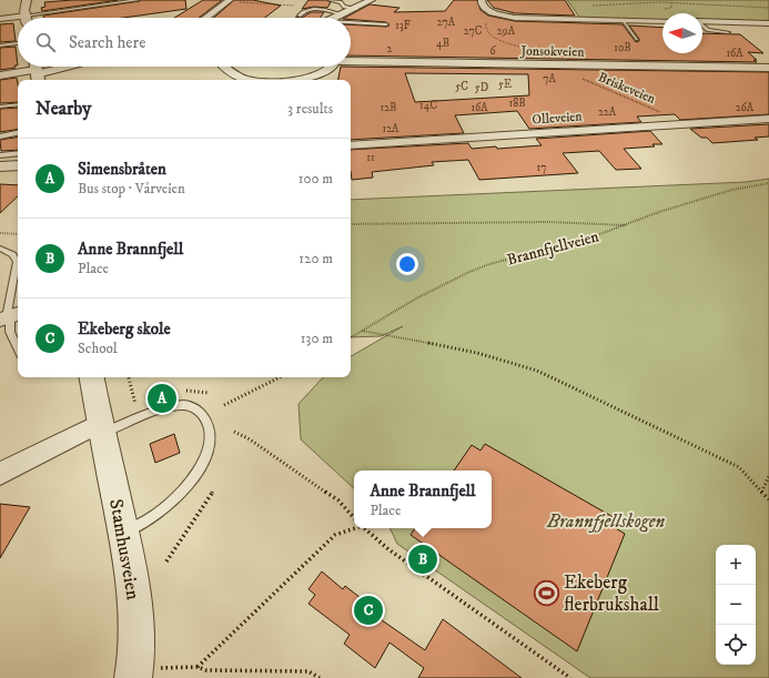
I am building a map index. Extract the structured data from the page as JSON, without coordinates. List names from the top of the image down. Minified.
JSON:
{"streets":{"street":["Jonsokveien","Olleveien","Stamhusveien"],"path":["Briskeveien","Brannfjellveien"]},"crossings":[["Jonsokveien","Briskeveien"],["Briskeveien","Olleveien"]],"parks":["Brannfjellskogen"],"places":{"sports":["Ekeberg flerbrukshall"]},"house_numbers":["27A","13F","27C","29A","4B","10B","2","6","16A","7A","5E","5C","5D","18B","14C","12B","16A","26A","22A","12A","11","17"],"north":"left","page":{"search":"Search here","heading":["Nearby","3 results"],"list":[{"mark":"A","name":"Simensbråten","note":"Bus stop · Vårveien","value":"100 m"},{"mark":"B","name":"Anne Brannfjell","note":"Place","value":"120 m"},{"mark":"C","name":"Ekeberg skole","note":"School","value":"130 m"}],"pins":["A","B","C"],"popup":["Anne Brannfjell","Place"],"map_buttons":["+","−"]}}
